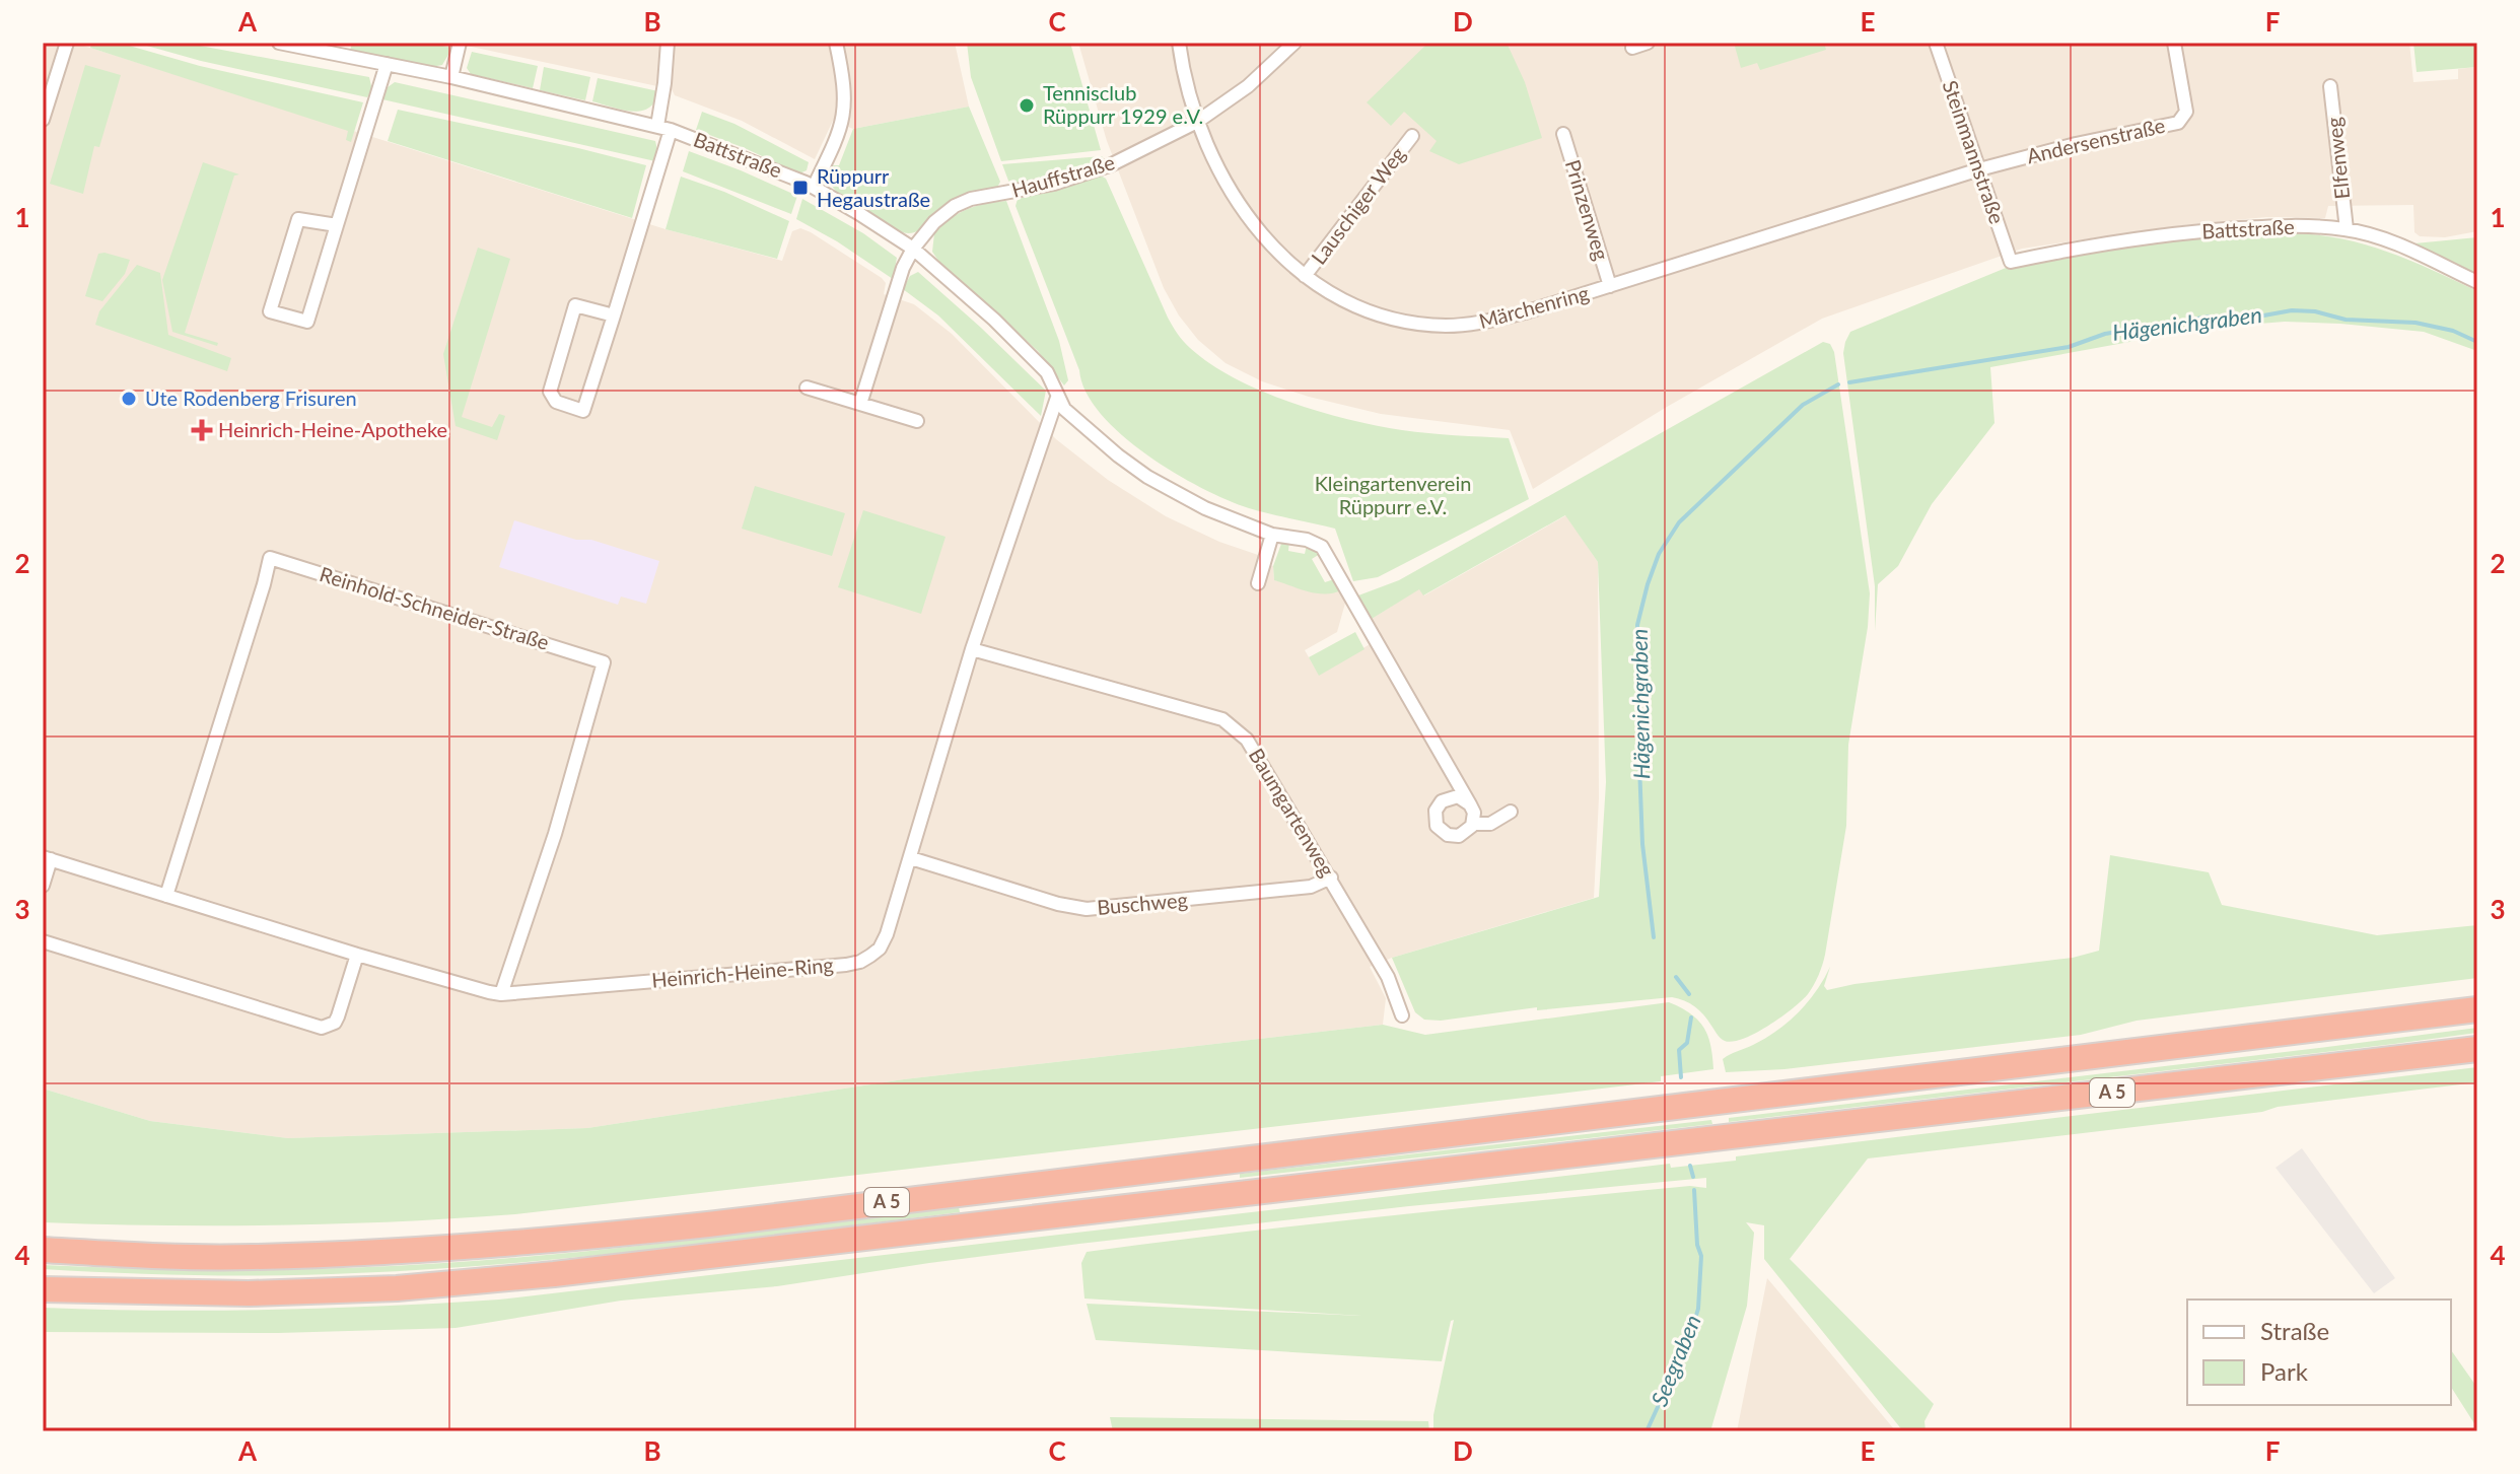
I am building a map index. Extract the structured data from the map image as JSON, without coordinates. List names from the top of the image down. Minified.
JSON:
{"streets":{"highway":["A 5"],"street":["Andersenstraße","Steinmannstraße","Battstraße","Elfenweg","Hauffstraße","Lauschiger Weg","Prinzenweg","Märchenring","Reinhold-Schneider-Straße","Baumgartenweg","Buschweg","Heinrich-Heine-Ring"]},"crossings":[["Andersenstraße","Steinmannstraße"],["Andersenstraße","Märchenring"],["Steinmannstraße","Battstraße"],["Steinmannstraße","Märchenring"],["Battstraße","Elfenweg"],["Battstraße","Hauffstraße"],["Battstraße","Heinrich-Heine-Ring"],["Hauffstraße","Märchenring"],["Lauschiger Weg","Märchenring"],["Prinzenweg","Märchenring"],["Reinhold-Schneider-Straße","Heinrich-Heine-Ring"],["Baumgartenweg","Buschweg"],["Baumgartenweg","Heinrich-Heine-Ring"],["Buschweg","Heinrich-Heine-Ring"]],"water":["Hägenichgraben","Seegraben"],"parks":["Kleingartenverein Rüppurr e.V."],"places":{"other":["Tennisclub Rüppurr 1929 e.V.","Ute Rodenberg Frisuren"],"transit":["Rüppurr Hegaustraße"],"health":["Heinrich-Heine-Apotheke"]},"legend":["Straße","Park"],"grid":{"columns":["A","B","C","D","E","F"],"rows":["1","2","3","4"]}}
